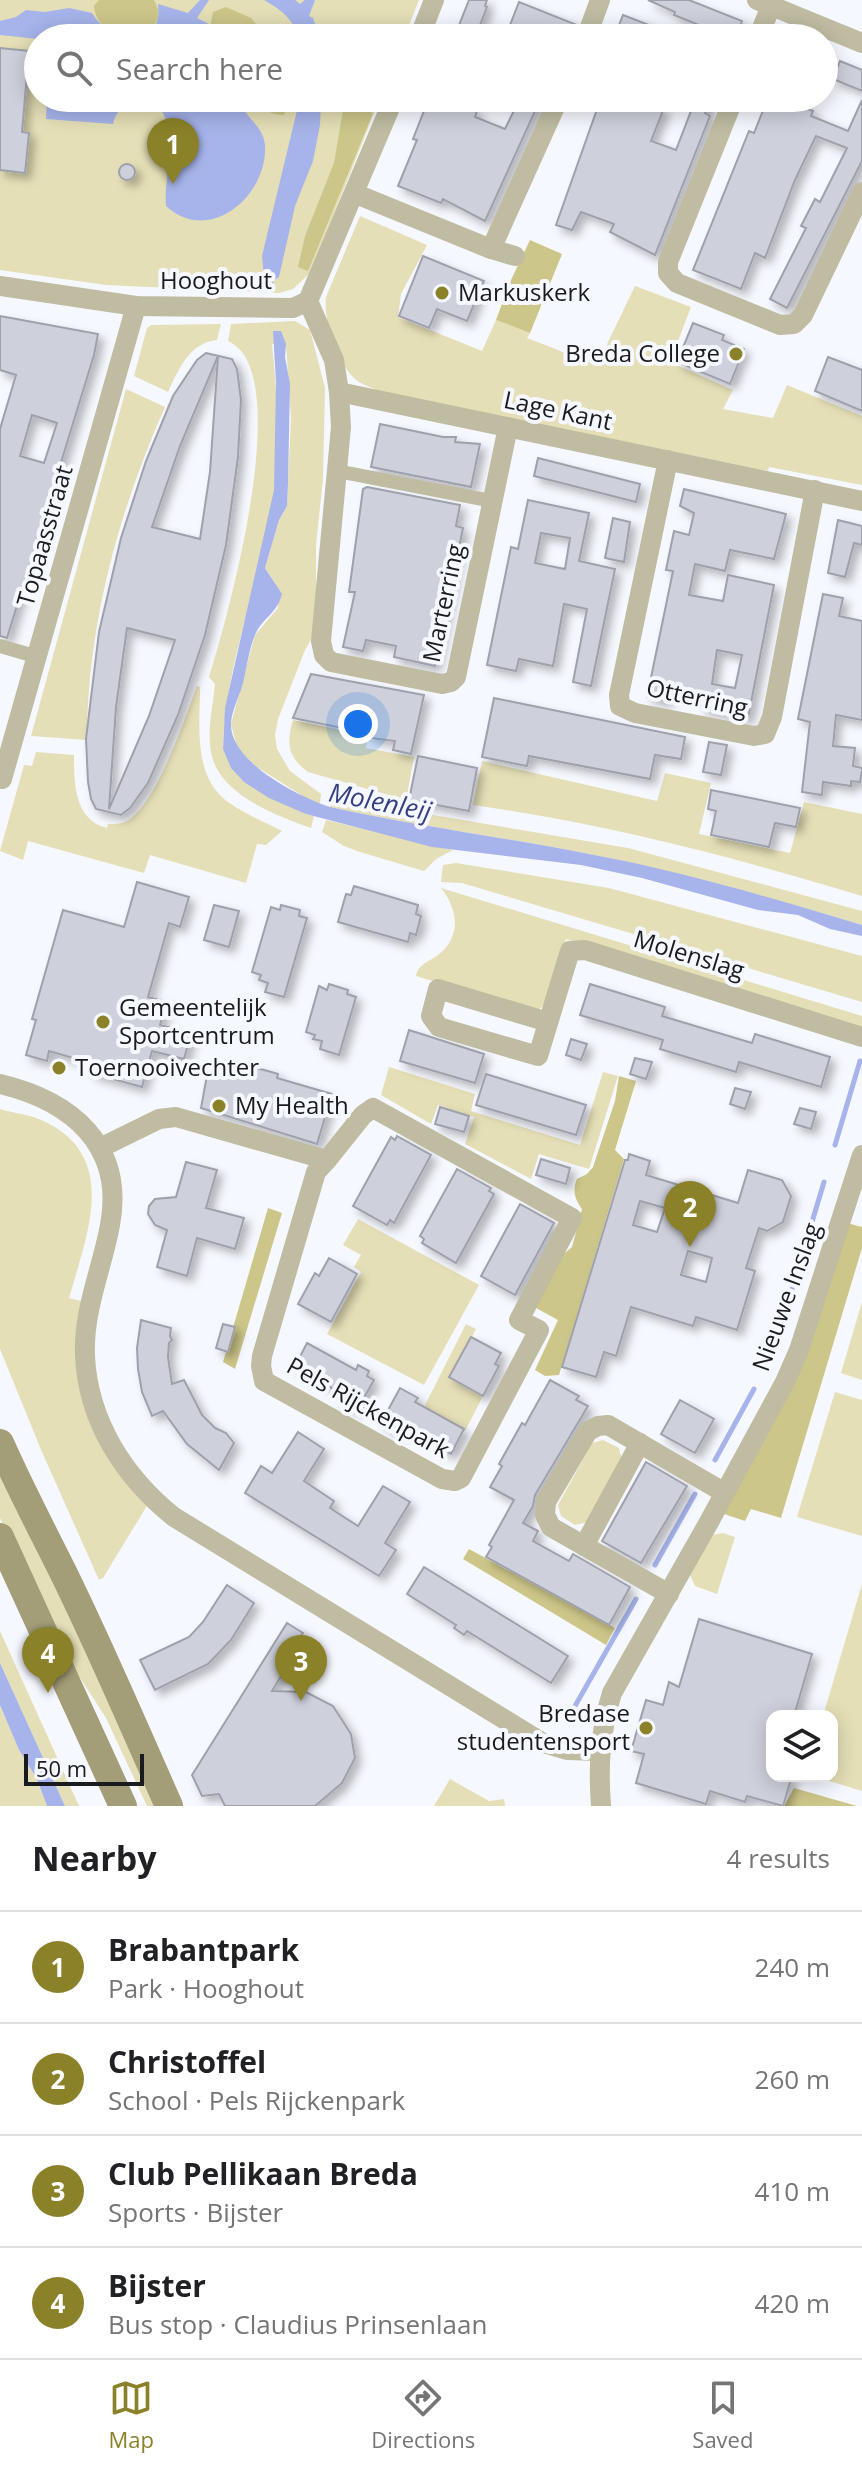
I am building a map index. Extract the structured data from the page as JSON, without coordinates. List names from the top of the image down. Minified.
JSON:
{"streets":{"street":["Hooghout","Lage Kant","Topaasstraat","Marterring","Otterring","Molenslag","Nieuwe Inslag","Pels Rijckenpark"]},"crossings":[["Hooghout","Topaasstraat"],["Lage Kant","Marterring"],["Lage Kant","Otterring"]],"water":["Molenleij"],"places":["Markuskerk","Breda College","Gemeentelijk Sportcentrum","Toernooivechter","My Health","Bredase studentensport"],"scale_bar":"50 m","page":{"search":"Search here","pins":["1","2","4","3"],"scale":"50 m","heading":["Nearby","4 results"],"list":[{"mark":"1","name":"Brabantpark","note":"Park · Hooghout","value":"240 m"},{"mark":"2","name":"Christoffel","note":"School · Pels Rijckenpark","value":"260 m"},{"mark":"3","name":"Club Pellikaan Breda","note":"Sports · Bijster","value":"410 m"},{"mark":"4","name":"Bijster","note":"Bus stop · Claudius Prinsenlaan","value":"420 m"}],"nav":["Map","Directions","Saved"]}}
